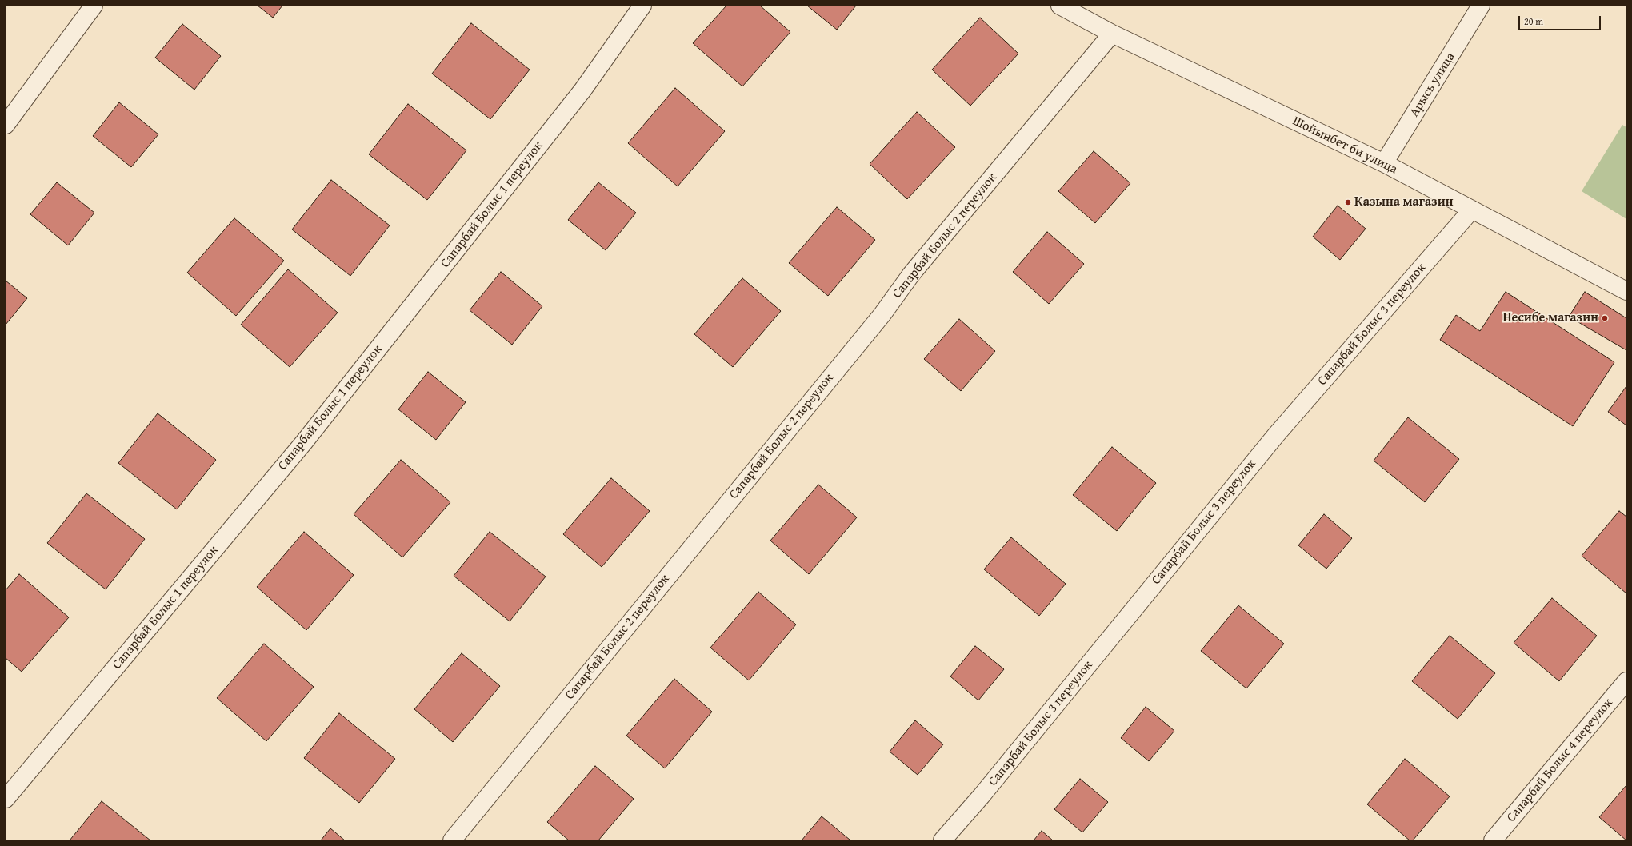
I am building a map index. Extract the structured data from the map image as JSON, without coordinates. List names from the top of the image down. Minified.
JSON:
{"streets":{"street":["Арысь улица","Шойынбет би улица","Сапарбай Болыс 1 переулок","Сапарбай Болыс 2 переулок","Сапарбай Болыс 3 переулок","Сапарбай Болыс 4 переулок"]},"crossings":[["Арысь улица","Шойынбет би улица"],["Шойынбет би улица","Сапарбай Болыс 2 переулок"],["Шойынбет би улица","Сапарбай Болыс 3 переулок"]],"places":["Казына магазин","Несибе магазин"],"scale_bar":"20 m"}
